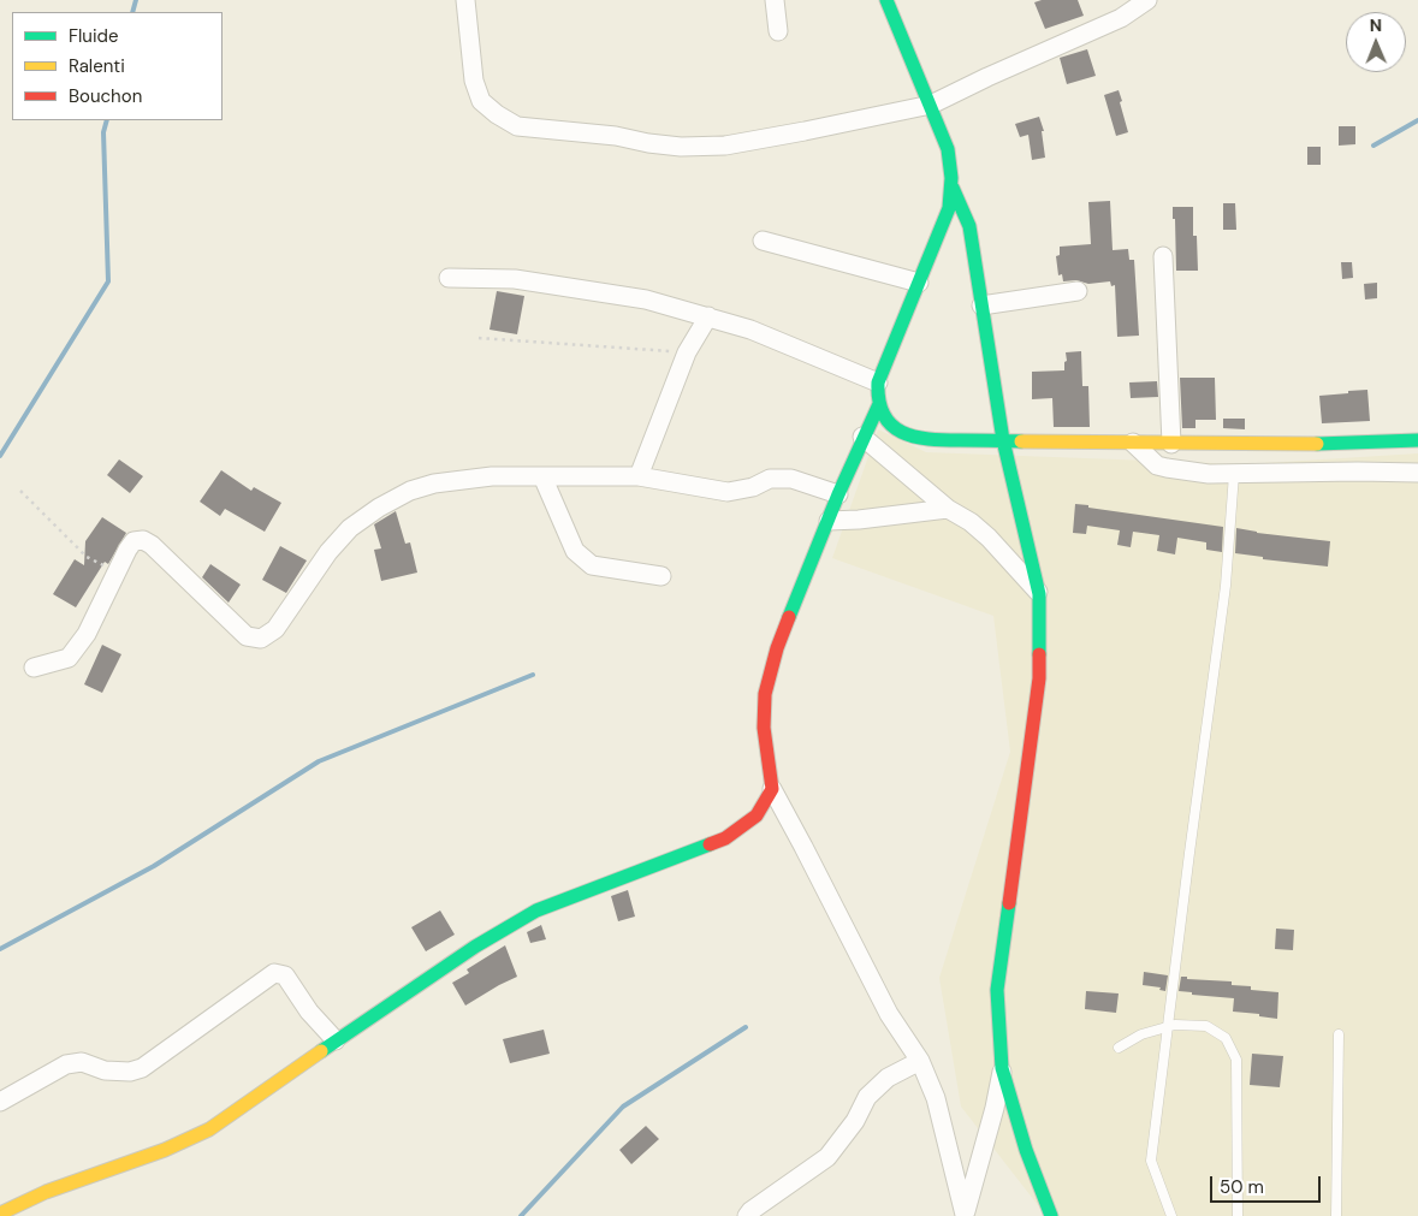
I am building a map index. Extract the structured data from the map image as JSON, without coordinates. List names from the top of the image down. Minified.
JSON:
{"legend":["Fluide","Ralenti","Bouchon"],"scale_bar":"50 m","north":"top"}
